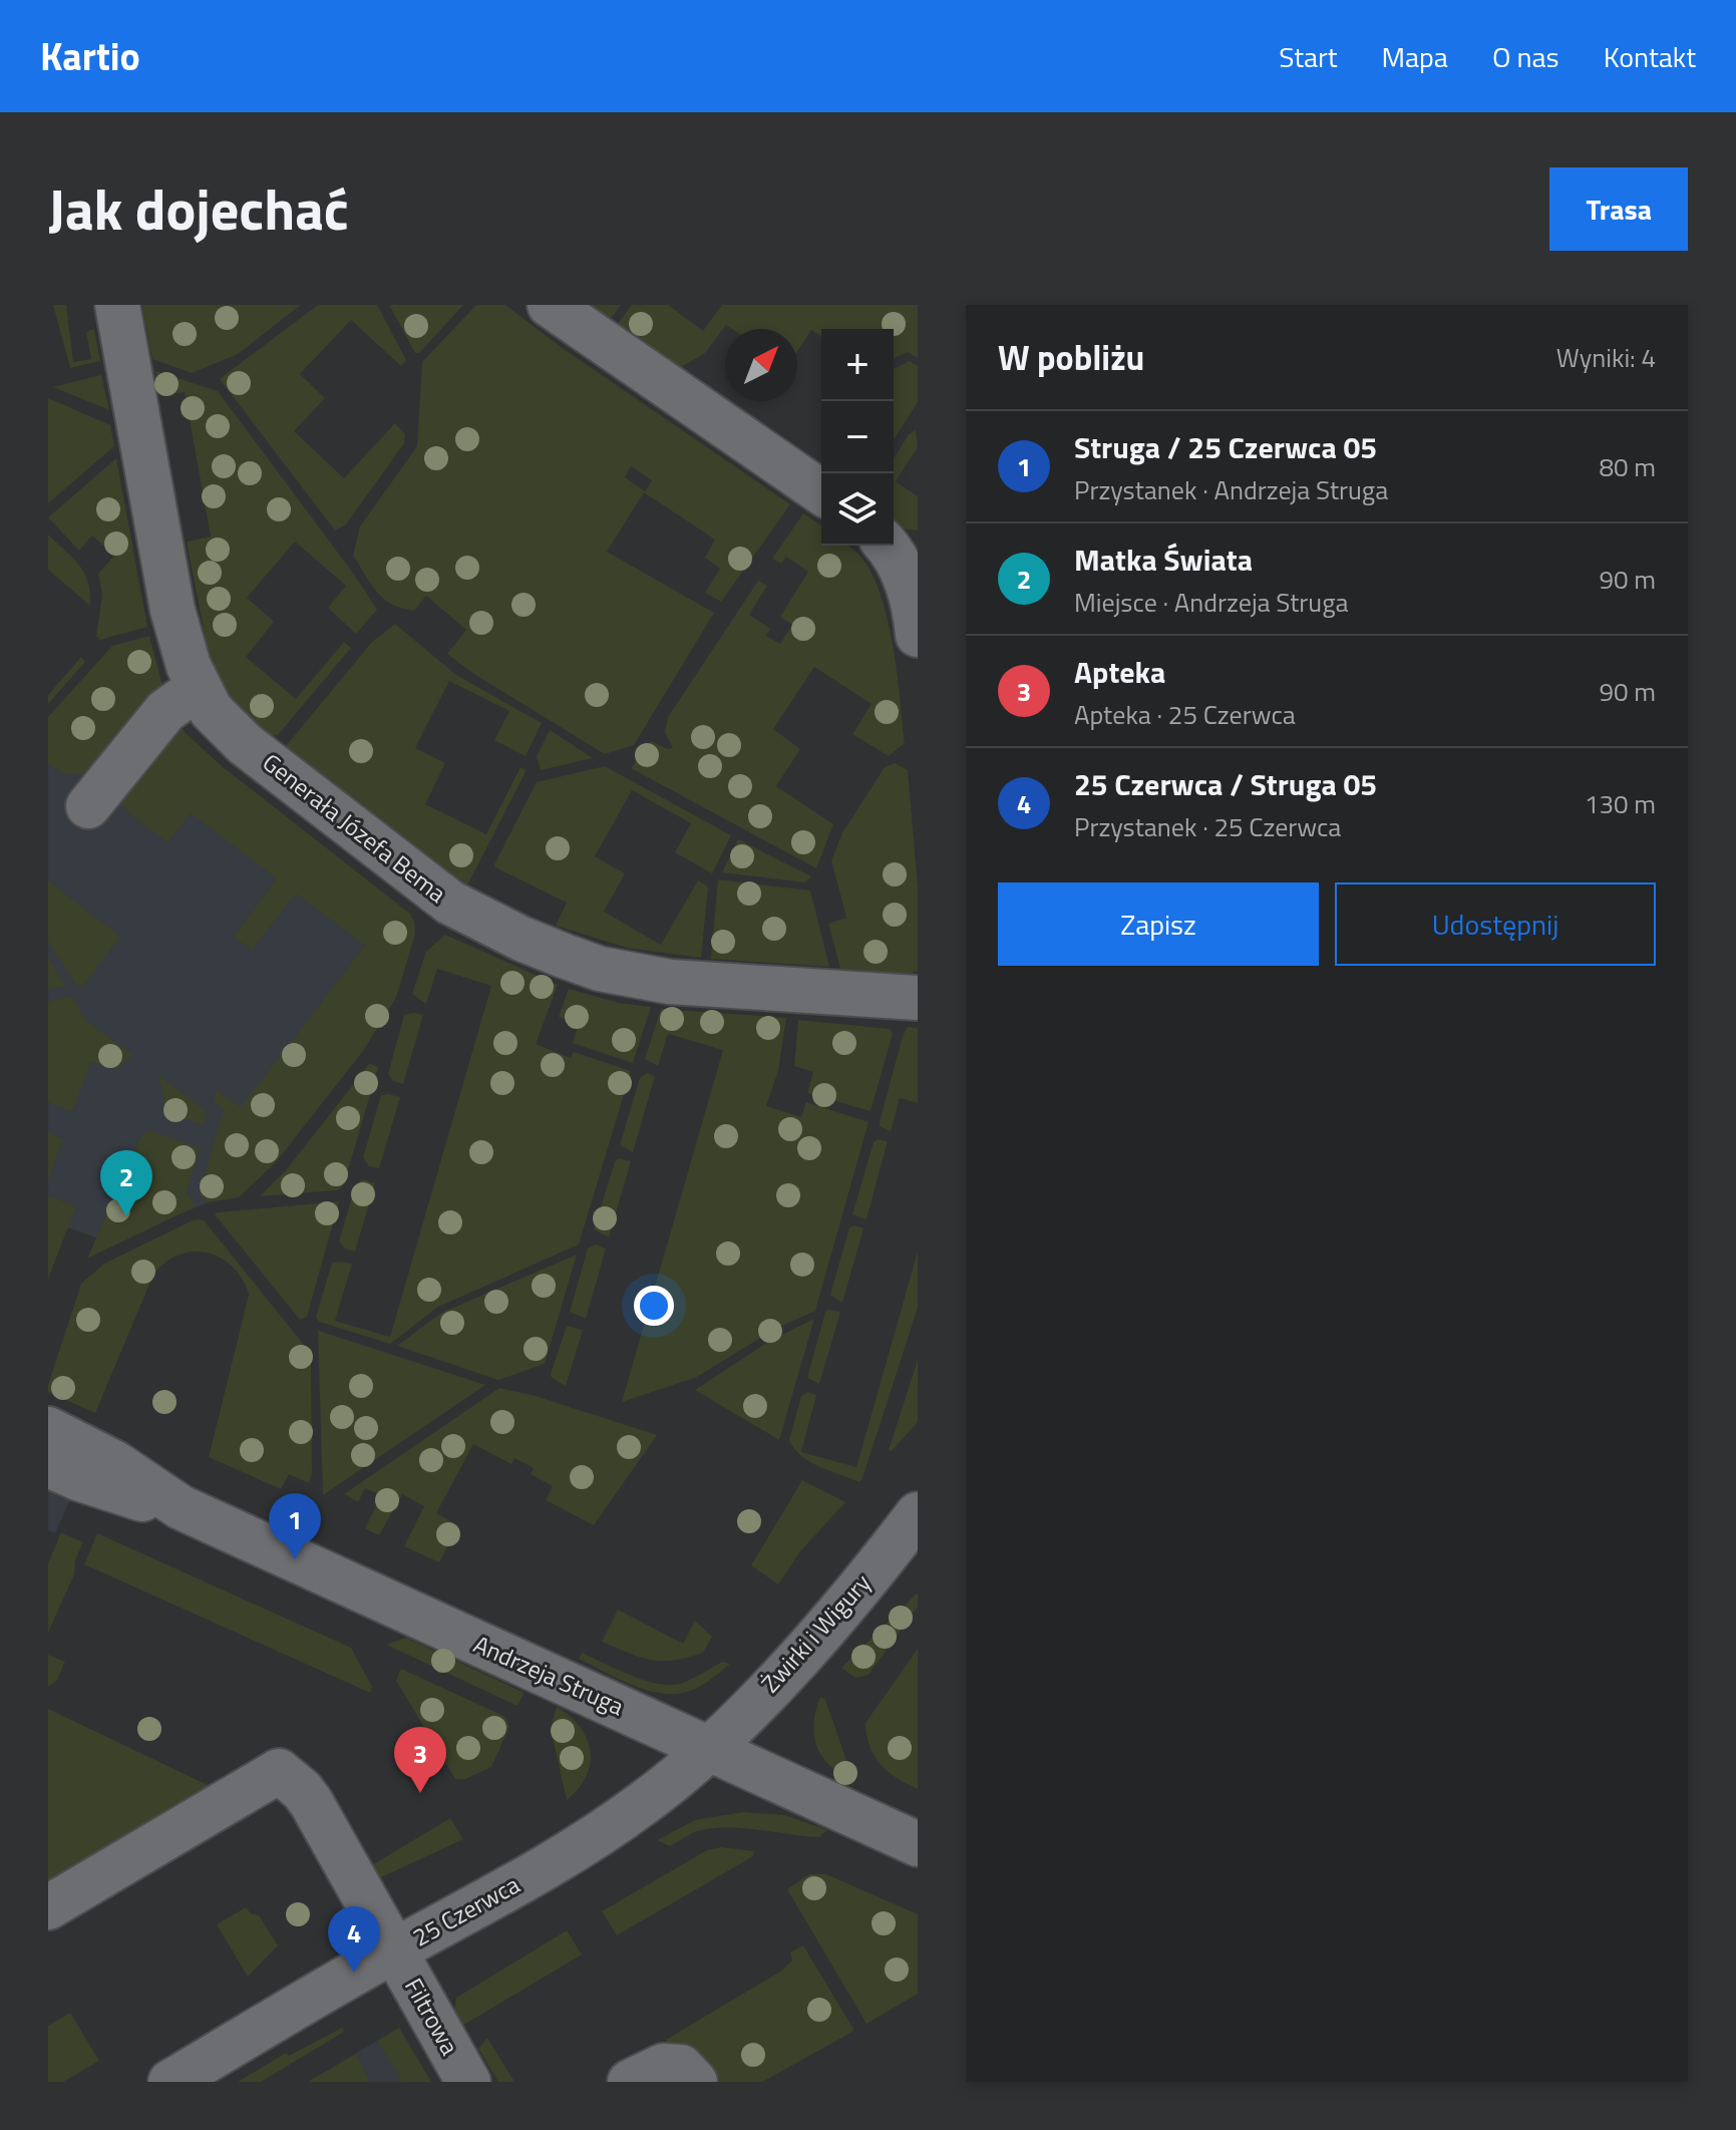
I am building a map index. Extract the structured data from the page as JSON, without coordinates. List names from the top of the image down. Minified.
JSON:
{"streets":{"street":["Generała Józefa Bema","Żwirki i Wigury","Andrzeja Struga","25 Czerwca","Filtrowa"]},"crossings":[["Żwirki i Wigury","Andrzeja Struga"],["Żwirki i Wigury","25 Czerwca"],["Andrzeja Struga","25 Czerwca"],["25 Czerwca","Filtrowa"]],"north":"top right","page":{"header":"Kartio","nav":["Start","Mapa","O nas","Kontakt"],"title":"Jak dojechać","buttons":["Trasa",["Zapisz","Udostępnij"]],"heading":["W pobliżu","Wyniki: 4"],"map_buttons":["+","−"],"list":[{"mark":"1","name":"Struga / 25 Czerwca 05","note":"Przystanek · Andrzeja Struga","value":"80 m"},{"mark":"2","name":"Matka Świata","note":"Miejsce · Andrzeja Struga","value":"90 m"},{"mark":"3","name":"Apteka","note":"Apteka · 25 Czerwca","value":"90 m"},{"mark":"4","name":"25 Czerwca / Struga 05","note":"Przystanek · 25 Czerwca","value":"130 m"}],"pins":["2","1","3","4"]}}
